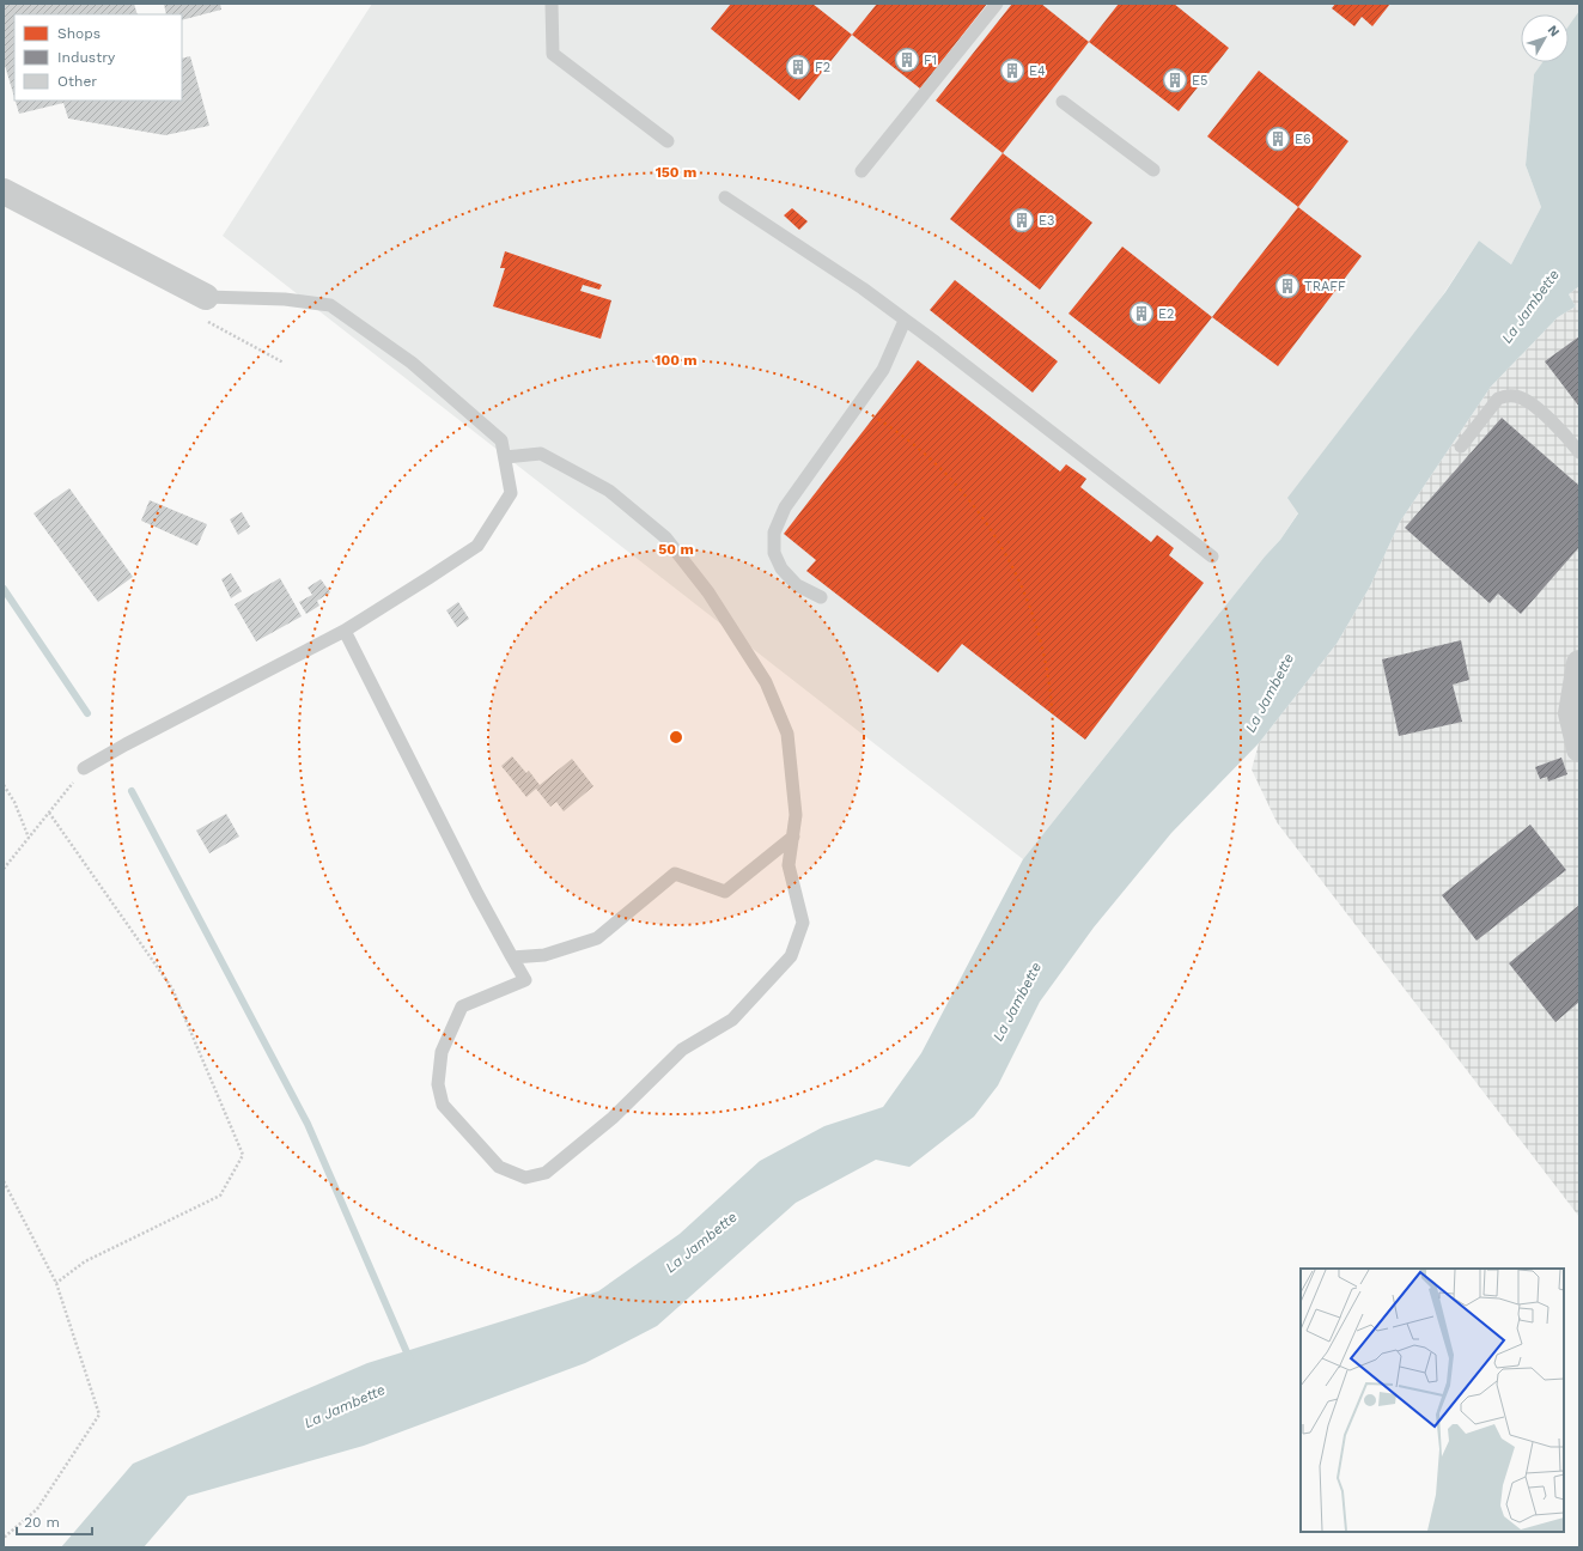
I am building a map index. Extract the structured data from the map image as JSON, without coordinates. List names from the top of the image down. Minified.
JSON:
{"water":["La Jambette"],"places":{"building":["F1","F2","E4","E5","E6","E3","TRAFF","E2"]},"legend":["Shops","Industry","Other"],"scale_bar":"20 m","north":"top right","rings":["150 m","100 m","50 m"]}
